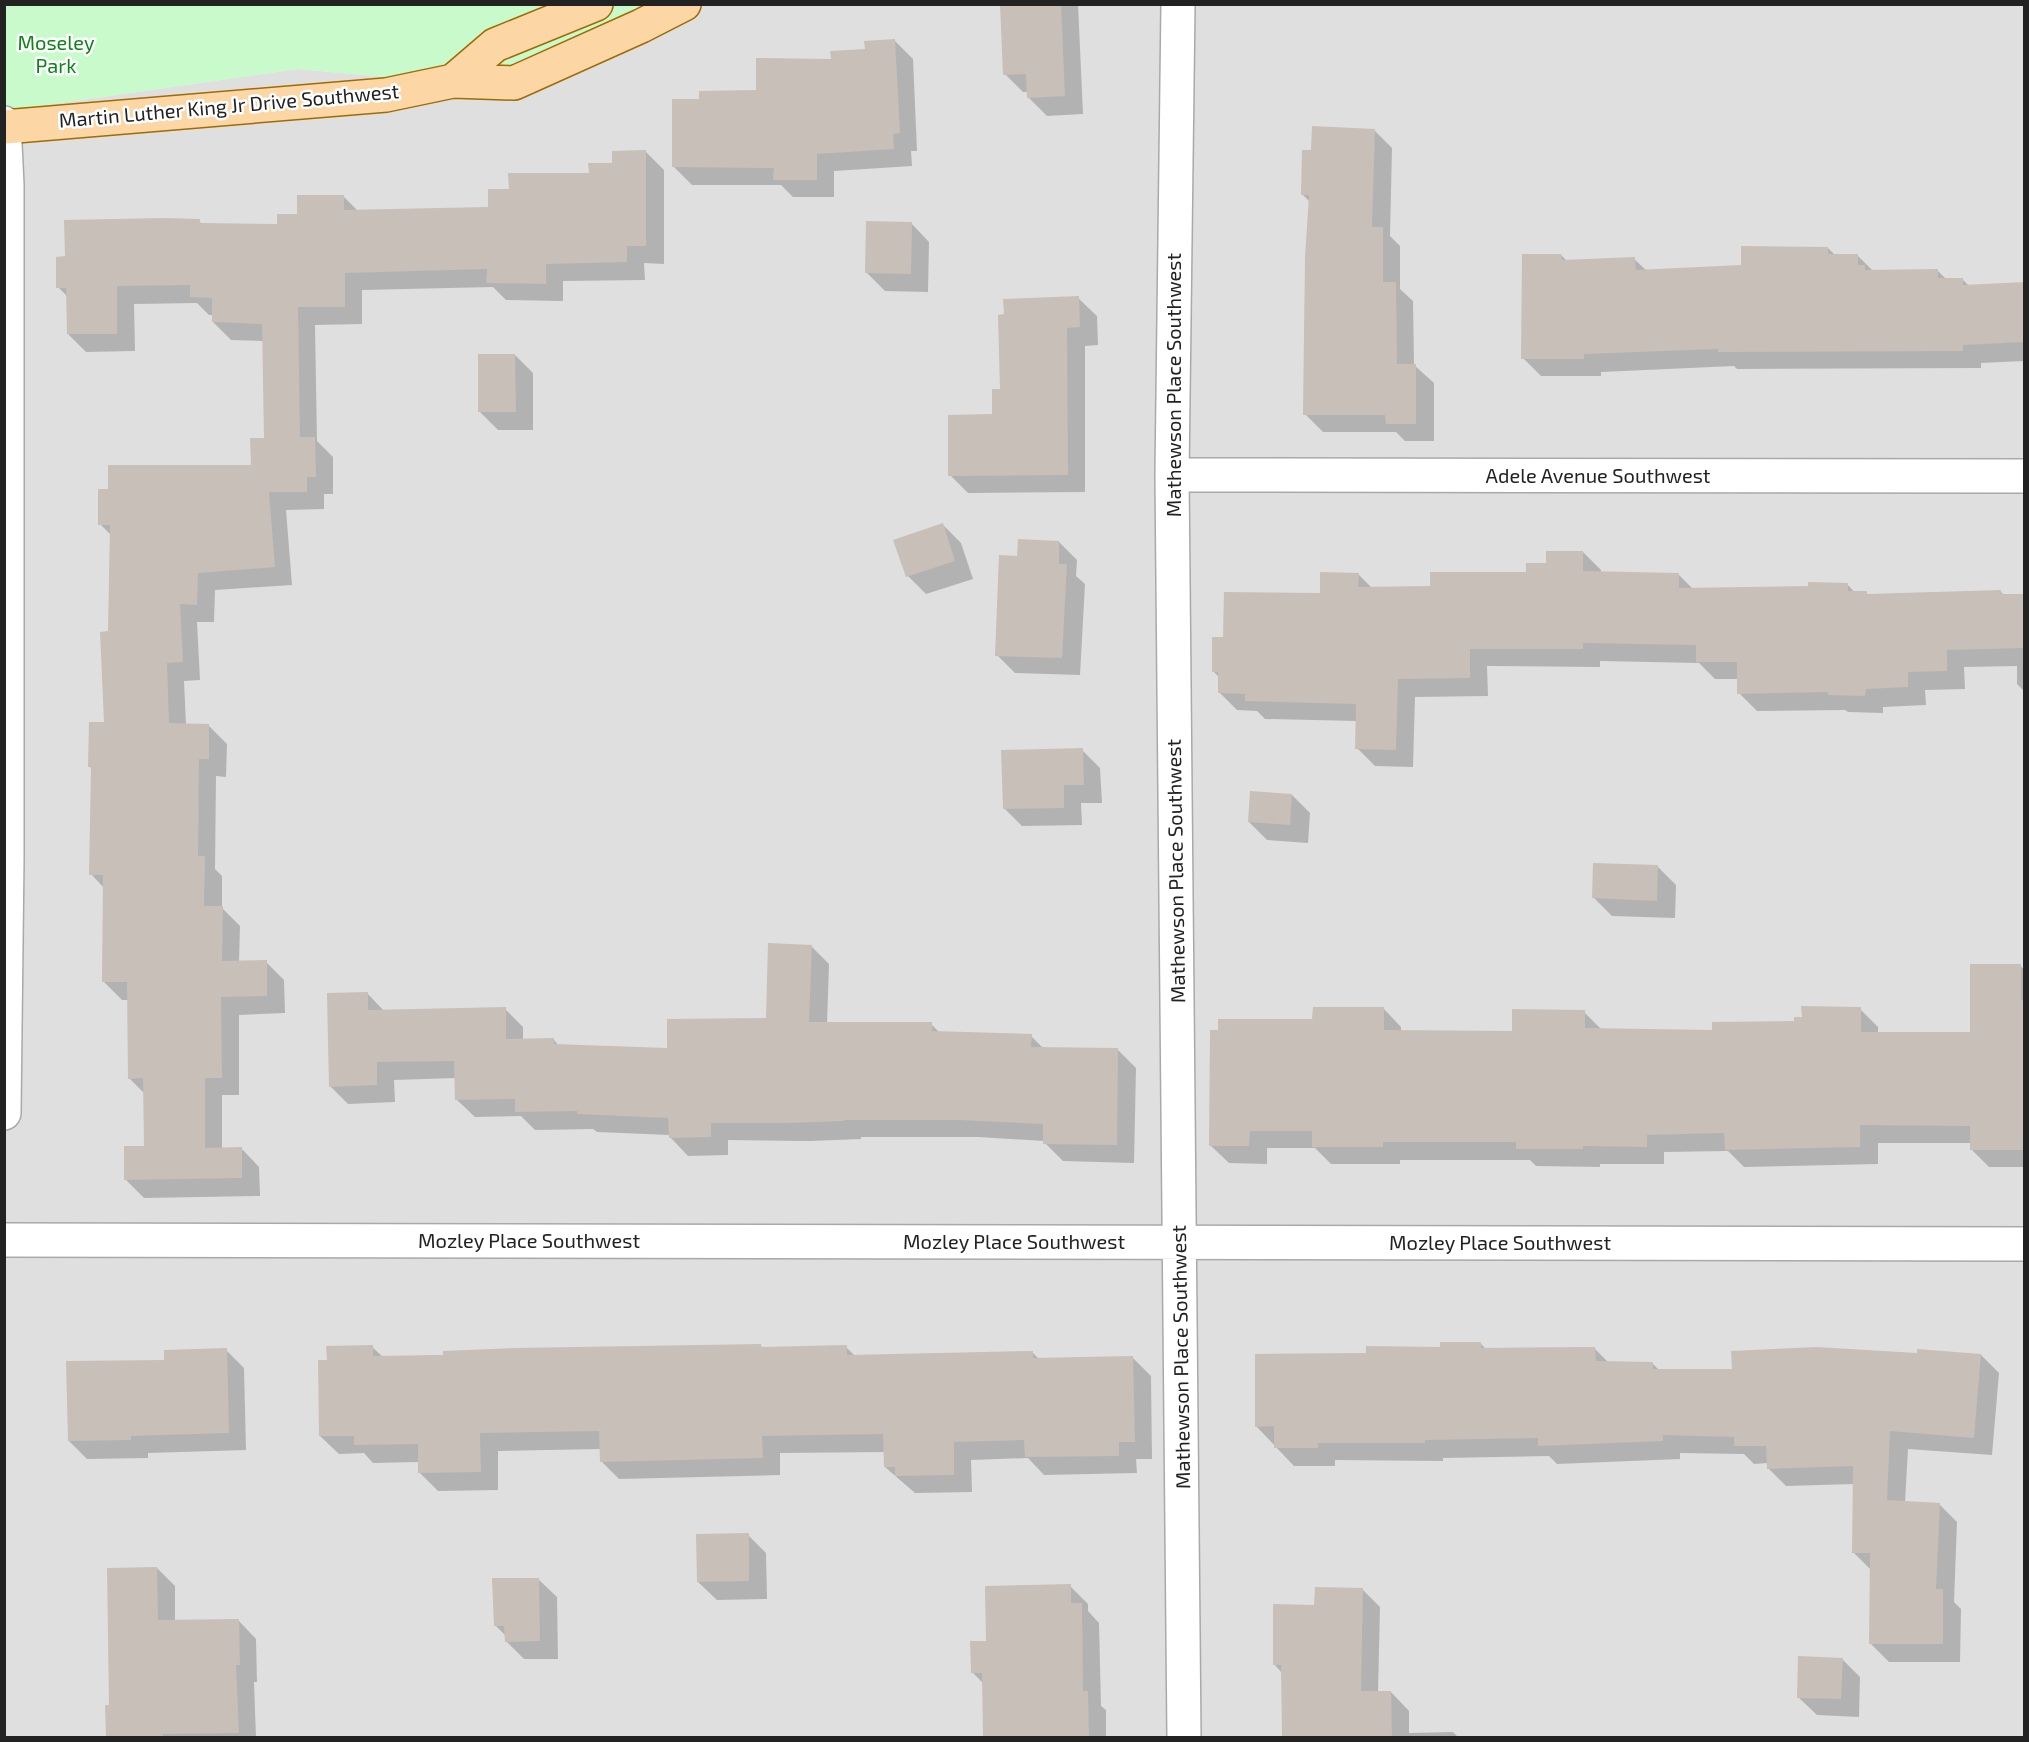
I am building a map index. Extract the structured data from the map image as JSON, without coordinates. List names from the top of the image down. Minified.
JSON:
{"streets":{"main road":["Martin Luther King Jr Drive Southwest"],"street":["Mathewson Place Southwest","Adele Avenue Southwest","Mozley Place Southwest"]},"crossings":[["Mathewson Place Southwest","Adele Avenue Southwest"],["Mathewson Place Southwest","Mozley Place Southwest"]],"parks":["Moseley Park"]}
